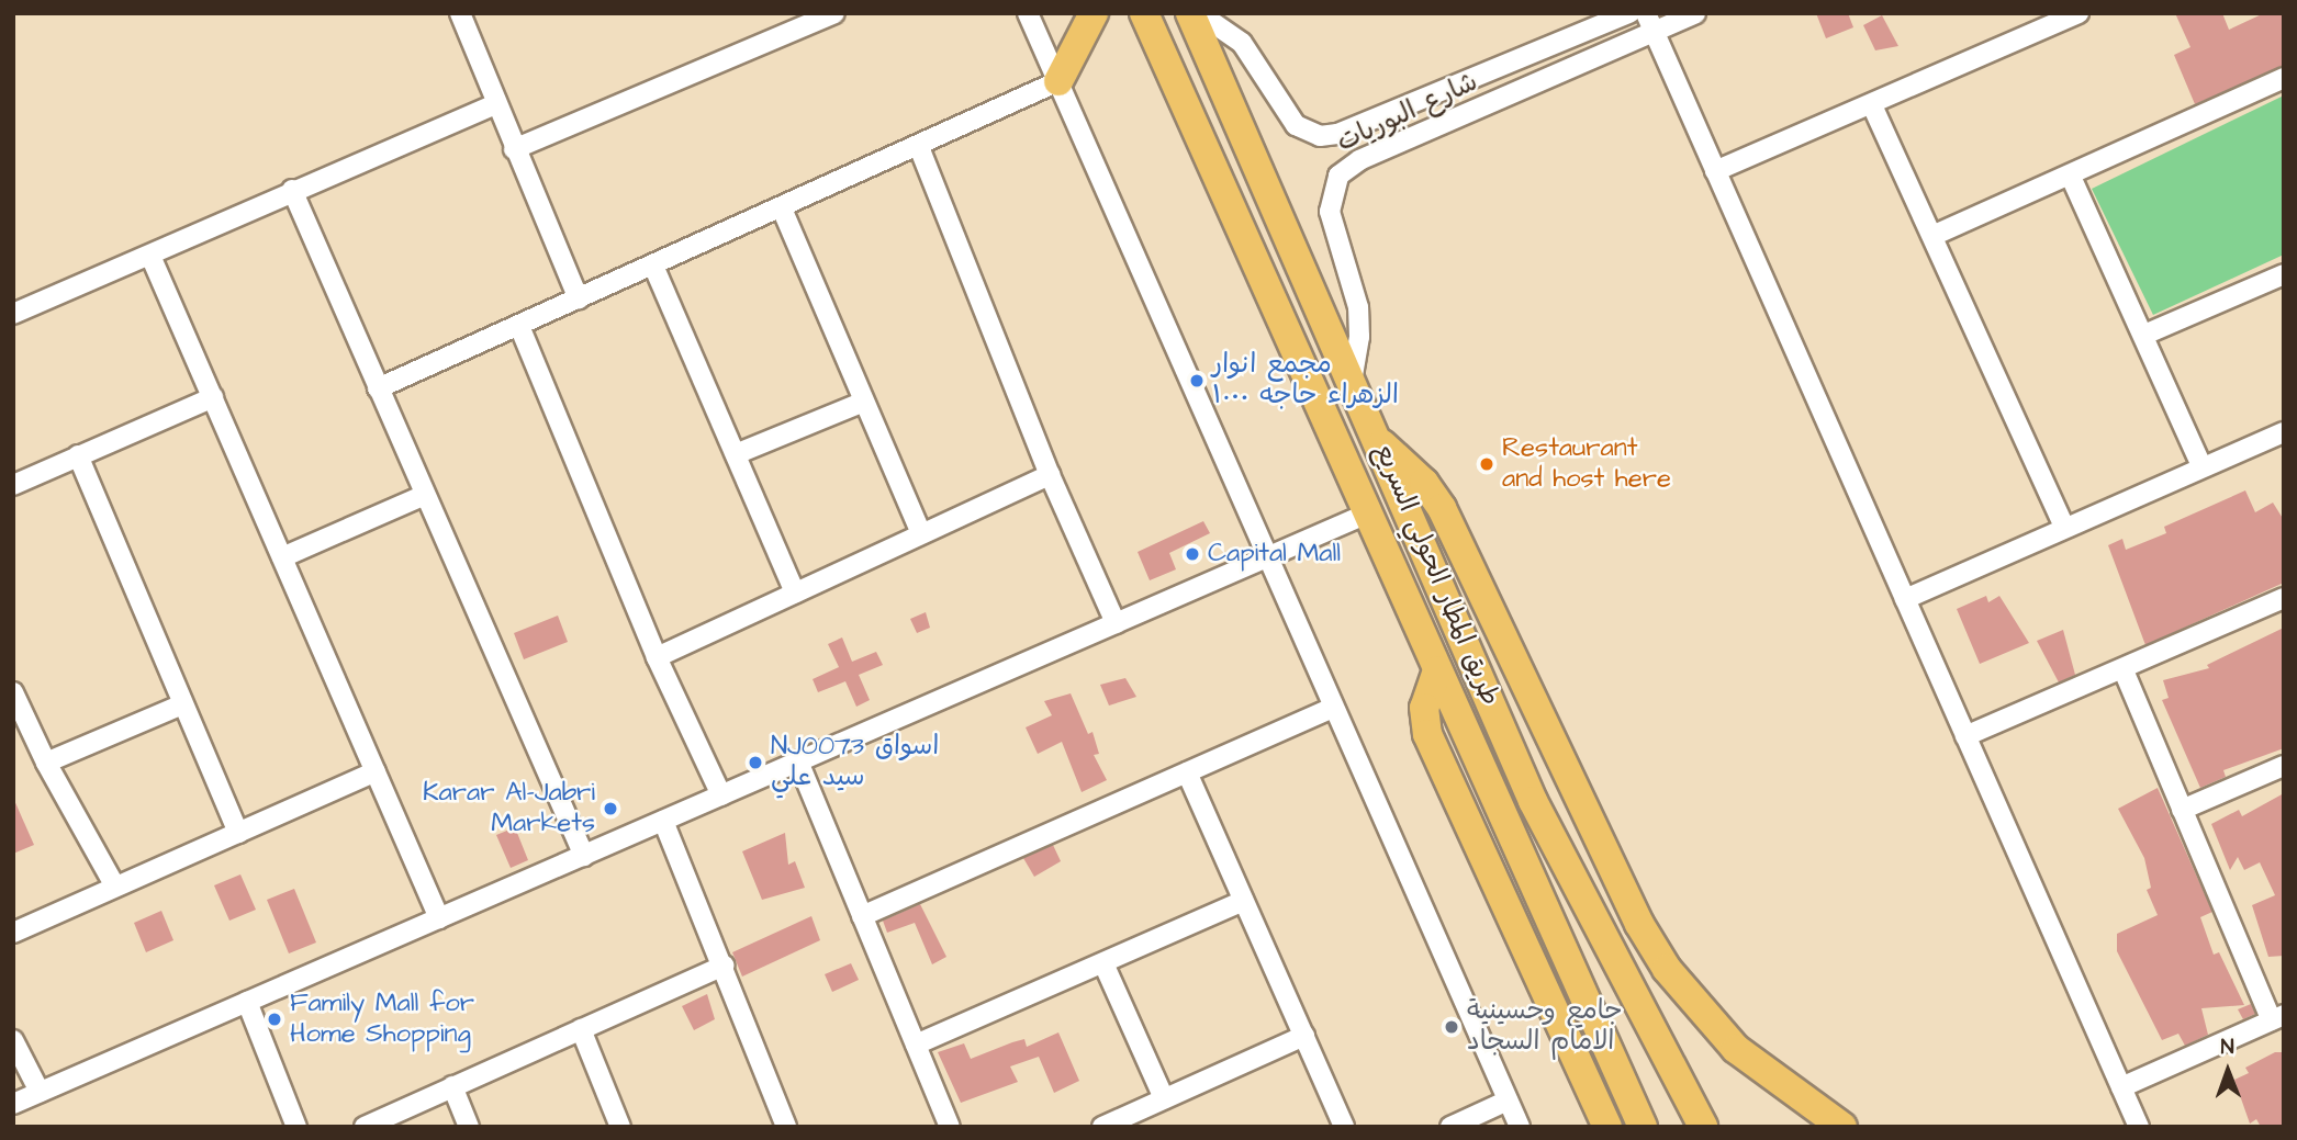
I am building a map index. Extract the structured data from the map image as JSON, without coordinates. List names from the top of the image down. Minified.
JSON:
{"streets":{"highway":["طريق المطار الحولي السريع"],"street":["شارع البوريات"]},"crossings":[["شارع البوريات","طريق المطار الحولي السريع"]],"places":["مجمع انوار الزهراء حاجه ١٠٠٠","Restaurant and host here","Capital Mall","NJ0073 اسواق سيد علي","Karar Al-Jabri Markets","Family Mall for Home Shopping","جامع وحسينية الامام السجاد"],"north":"top"}
